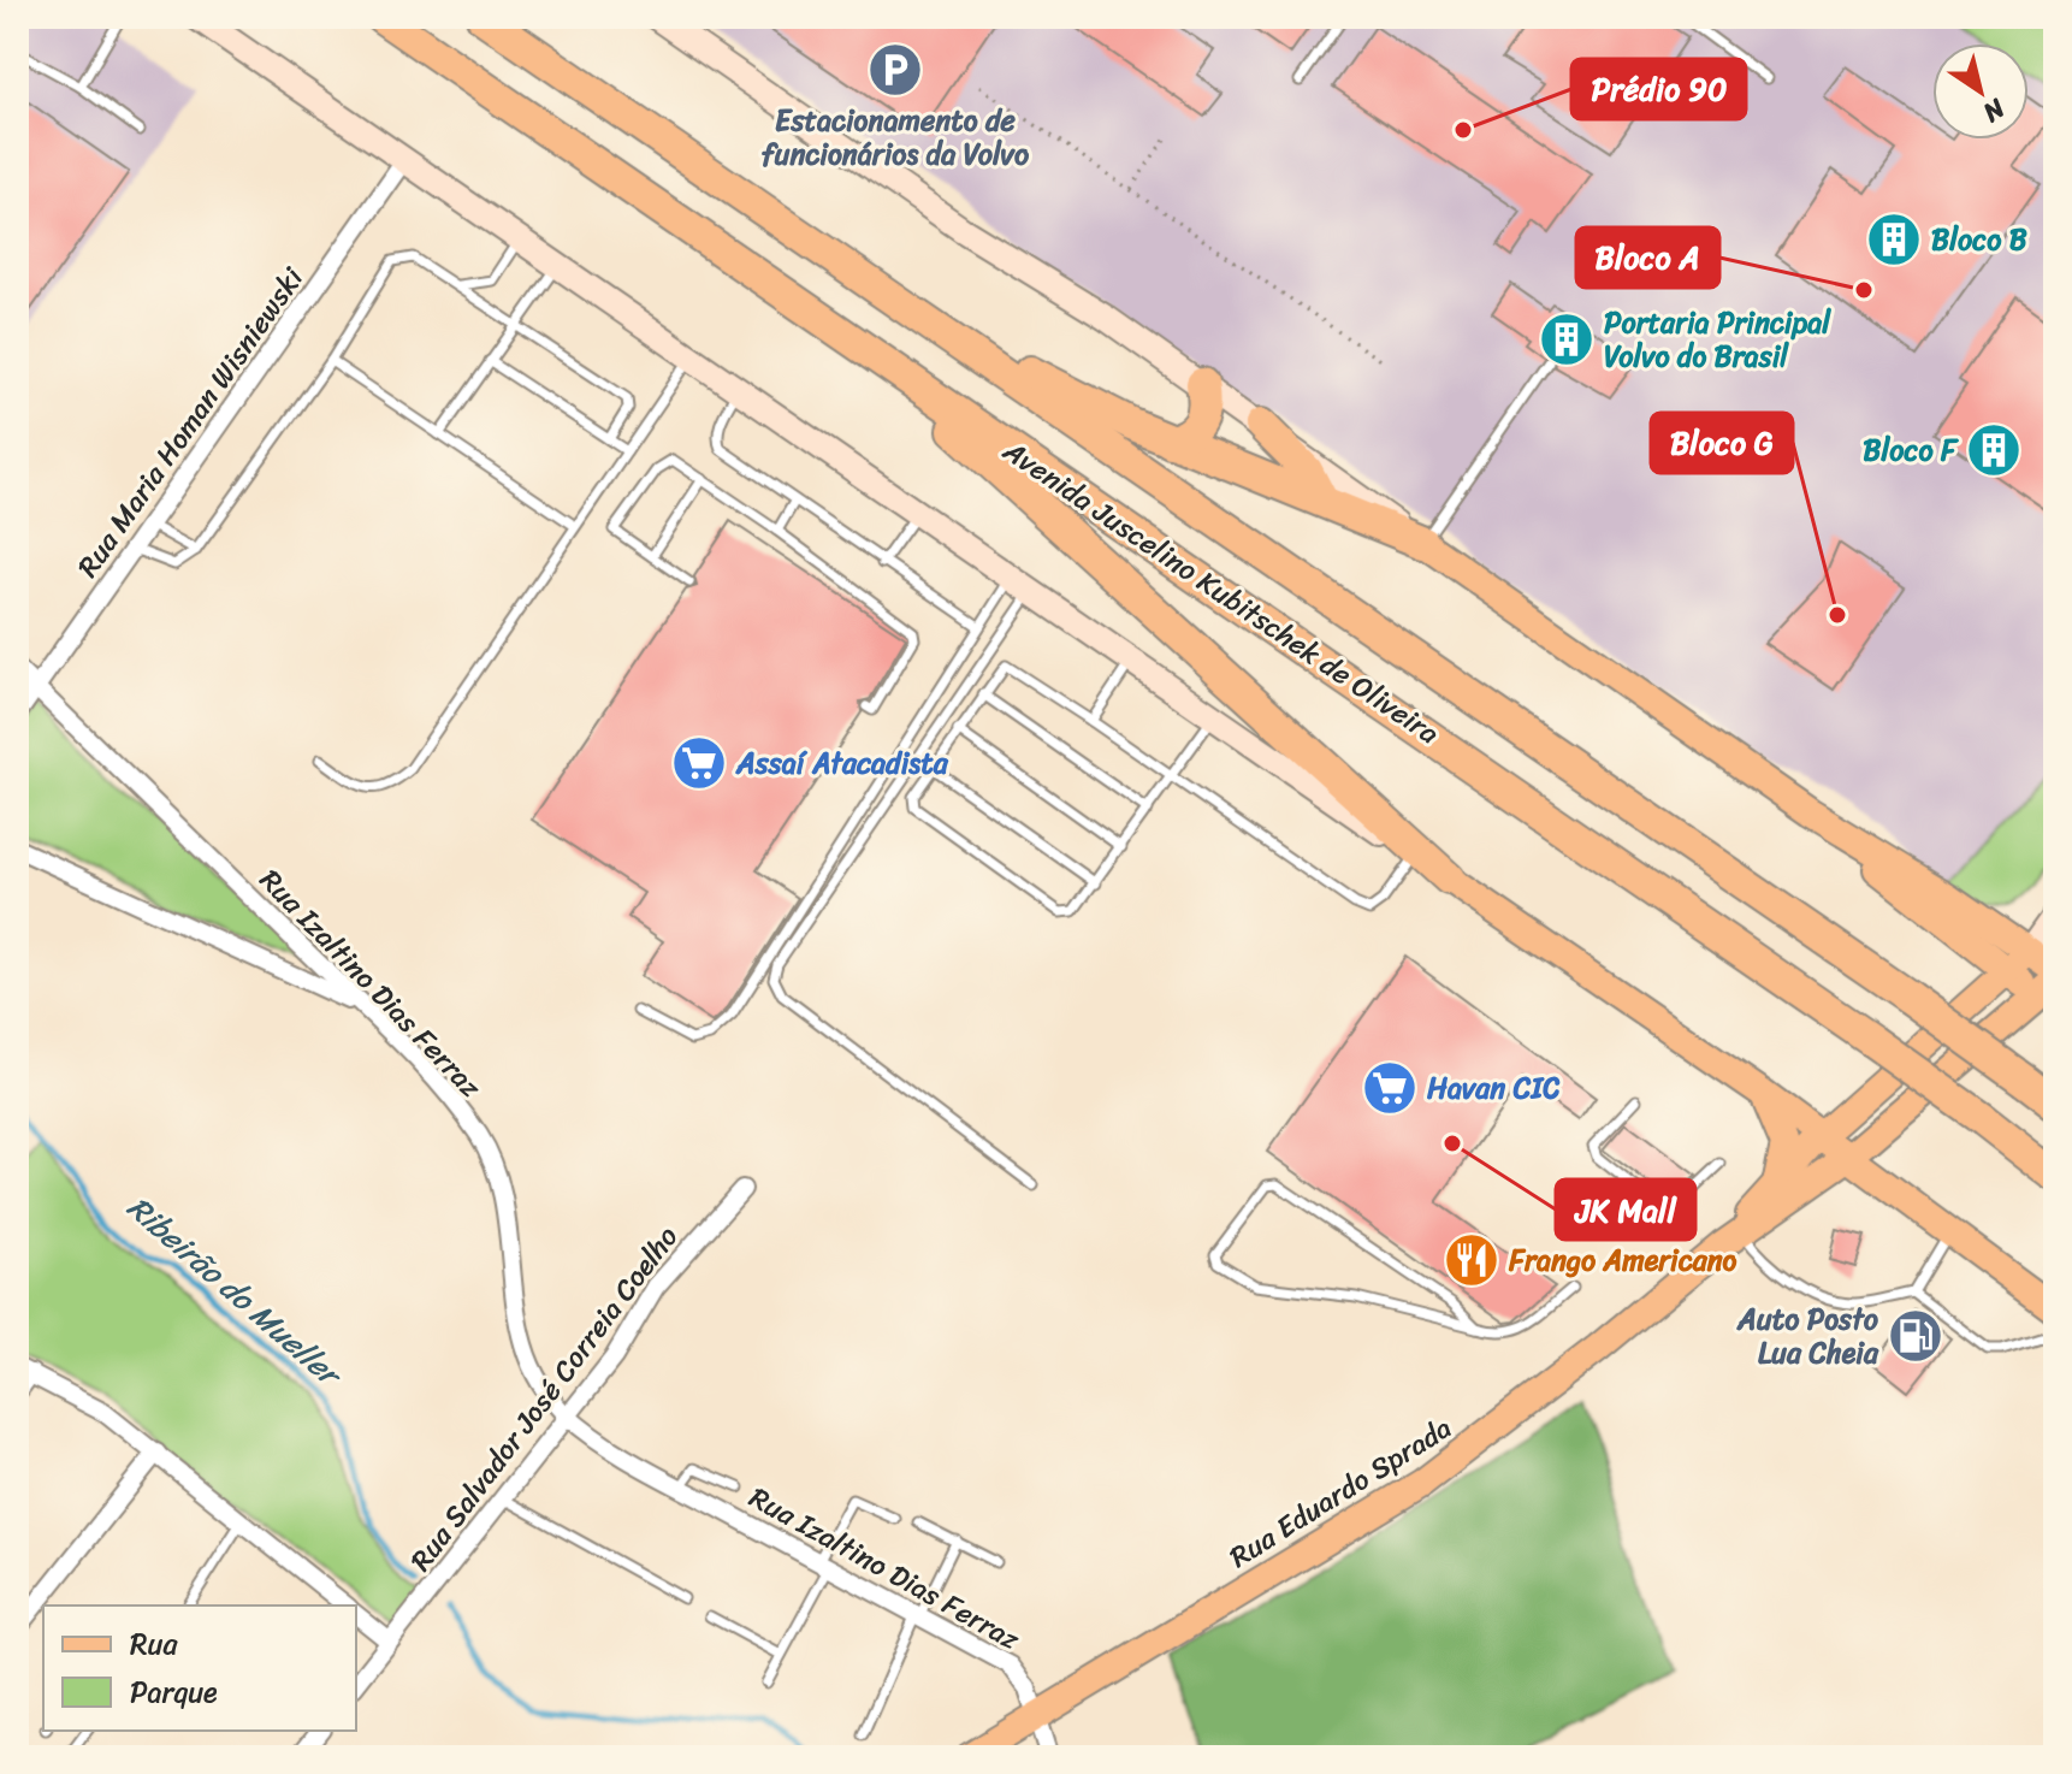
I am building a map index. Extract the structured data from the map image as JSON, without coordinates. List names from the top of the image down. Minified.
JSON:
{"streets":{"highway":["Avenida Juscelino Kubitschek de Oliveira"],"main road":["Rua Eduardo Sprada"],"street":["Rua Maria Homan Wisniewski","Rua Izaltino Dias Ferraz","Rua Salvador José Correia Coelho"]},"crossings":[["Rua Maria Homan Wisniewski","Rua Izaltino Dias Ferraz"],["Rua Izaltino Dias Ferraz","Rua Salvador José Correia Coelho"],["Rua Izaltino Dias Ferraz","Rua Eduardo Sprada"]],"water":["Ribeirão do Mueller"],"places":{"parking":["Estacionamento de funcionários da Volvo"],"other":["Prédio 90","Bloco A","Bloco G","JK Mall"],"building":["Bloco B","Portaria Principal Volvo do Brasil","Bloco F"],"supermarket":["Assaí Atacadista","Havan CIC"],"restaurant":["Frango Americano"],"fuel station":["Auto Posto Lua Cheia"]},"legend":["Rua","Parque"],"north":"bottom right"}
